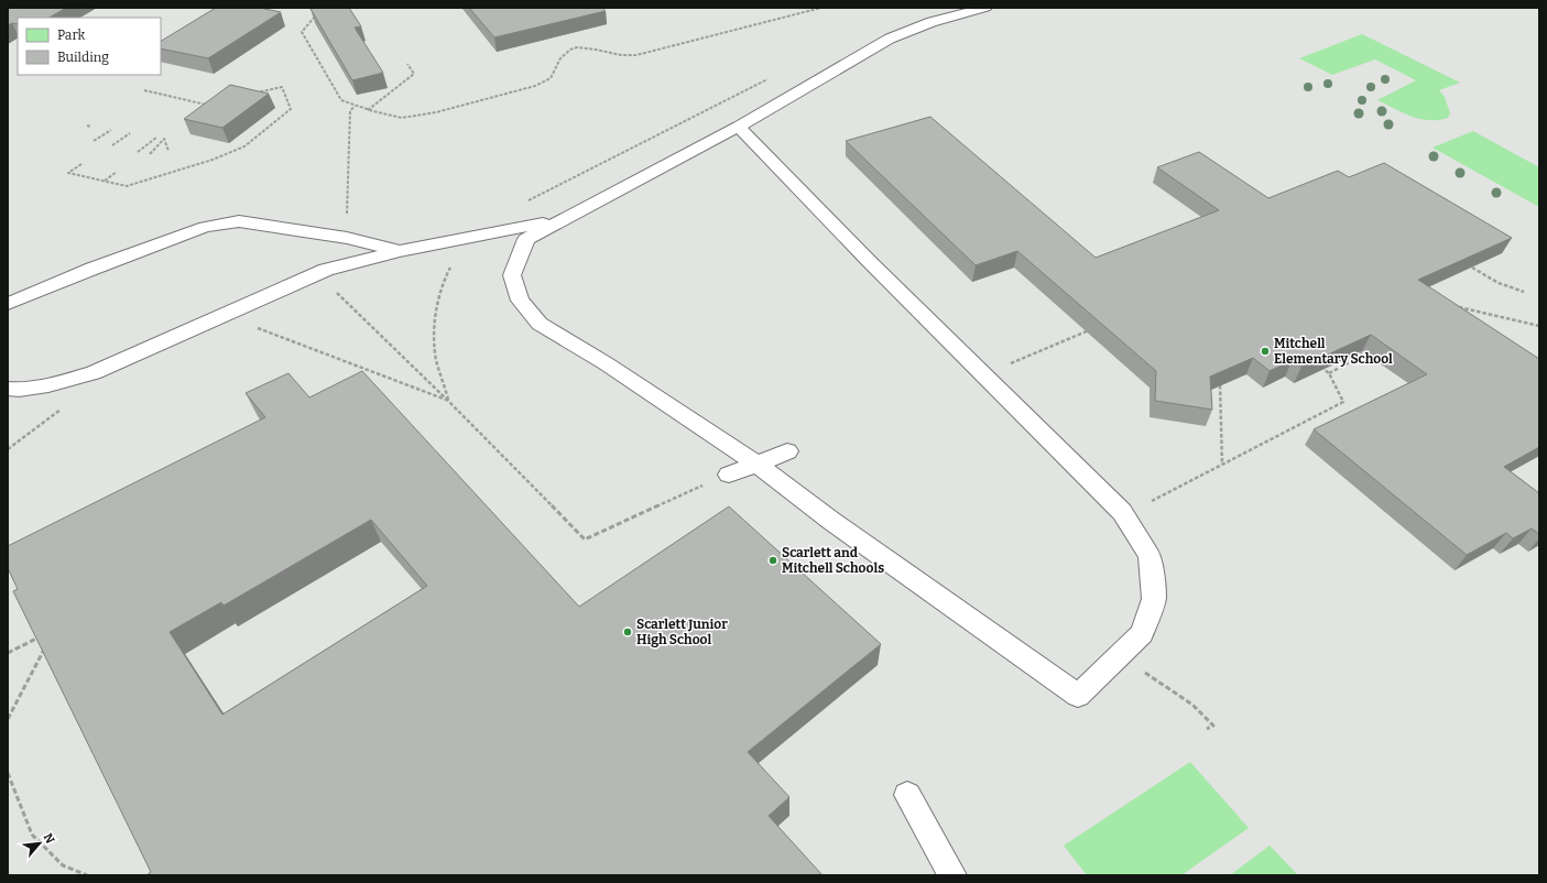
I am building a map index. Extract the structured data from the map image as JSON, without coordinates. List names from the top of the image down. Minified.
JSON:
{"places":["Mitchell Elementary School","Scarlett and Mitchell Schools","Scarlett Junior High School"],"legend":["Park","Building"],"north":"top right"}
